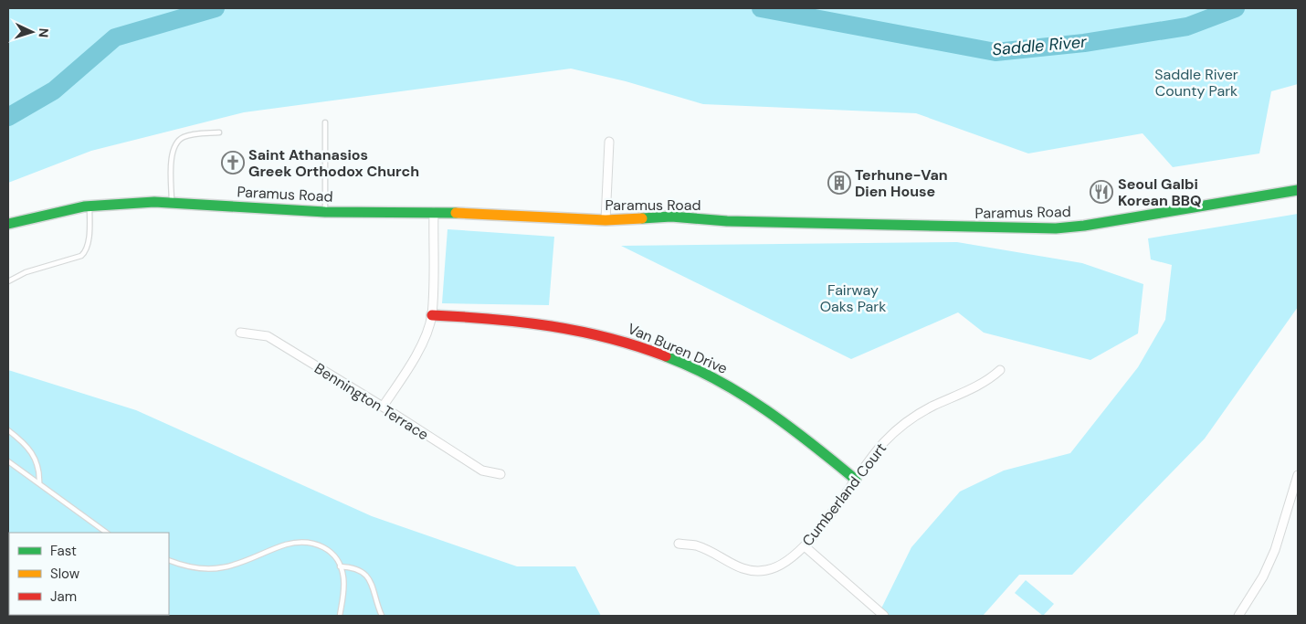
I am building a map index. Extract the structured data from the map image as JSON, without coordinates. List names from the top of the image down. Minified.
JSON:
{"streets":{"main road":["Paramus Road","Van Buren Drive"],"street":["Bennington Terrace","Cumberland Court"]},"crossings":[["Van Buren Drive","Cumberland Court"]],"water":["Saddle River"],"parks":["Saddle River County Park","Fairway Oaks Park"],"places":{"church":["Saint Athanasios Greek Orthodox Church"],"building":["Terhune-Van Dien House"],"restaurant":["Seoul Galbi Korean BBQ"]},"legend":["Fast","Slow","Jam"],"north":"right"}
